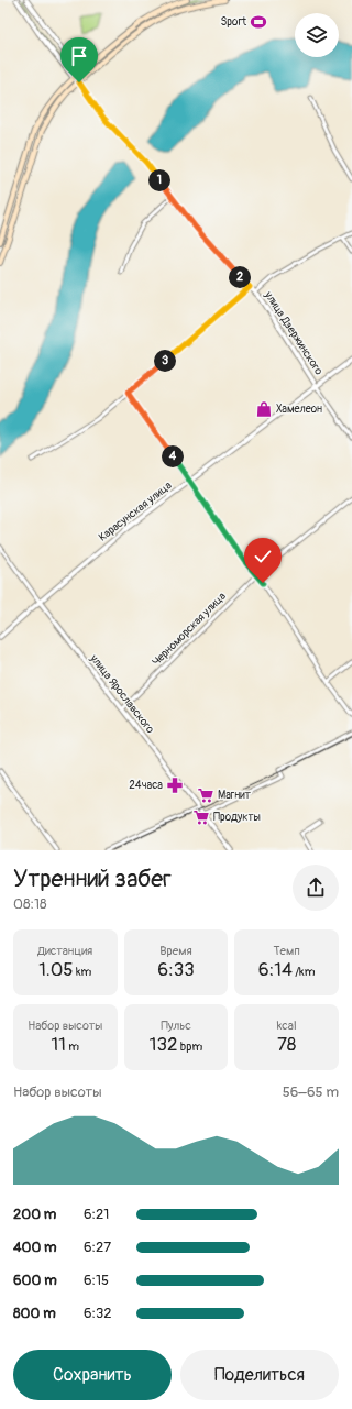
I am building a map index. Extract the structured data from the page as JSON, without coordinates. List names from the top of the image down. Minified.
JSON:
{"streets":{"street":["улица Дзержинского","Карасунская улица","Черноморская улица","улица Ярославского"]},"crossings":[["улица Дзержинского","Карасунская улица"],["Карасунская улица","улица Ярославского"],["Черноморская улица","улица Ярославского"]],"places":{"sports":["Sport"],"shop":["Хамелеон"],"pharmacy":["24часа"],"supermarket":["Магнит","Продукты"]},"page":{"pins":["1","2","3","4"],"heading":["Утренний забег","08:18"],"stats":[["Дистанция","1.05 km"],["Время","6:33"],["Темп","6:14 /km"],["Набор высоты","11 m"],["Пульс","132 bpm"],["kcal","78"]],"chart":["Набор высоты","56–65 m"],"list":[{"name":"200 m","note":"6:21"},{"name":"400 m","note":"6:27"},{"name":"600 m","note":"6:15"},{"name":"800 m","note":"6:32"}],"buttons":["Сохранить","Поделиться"]}}
